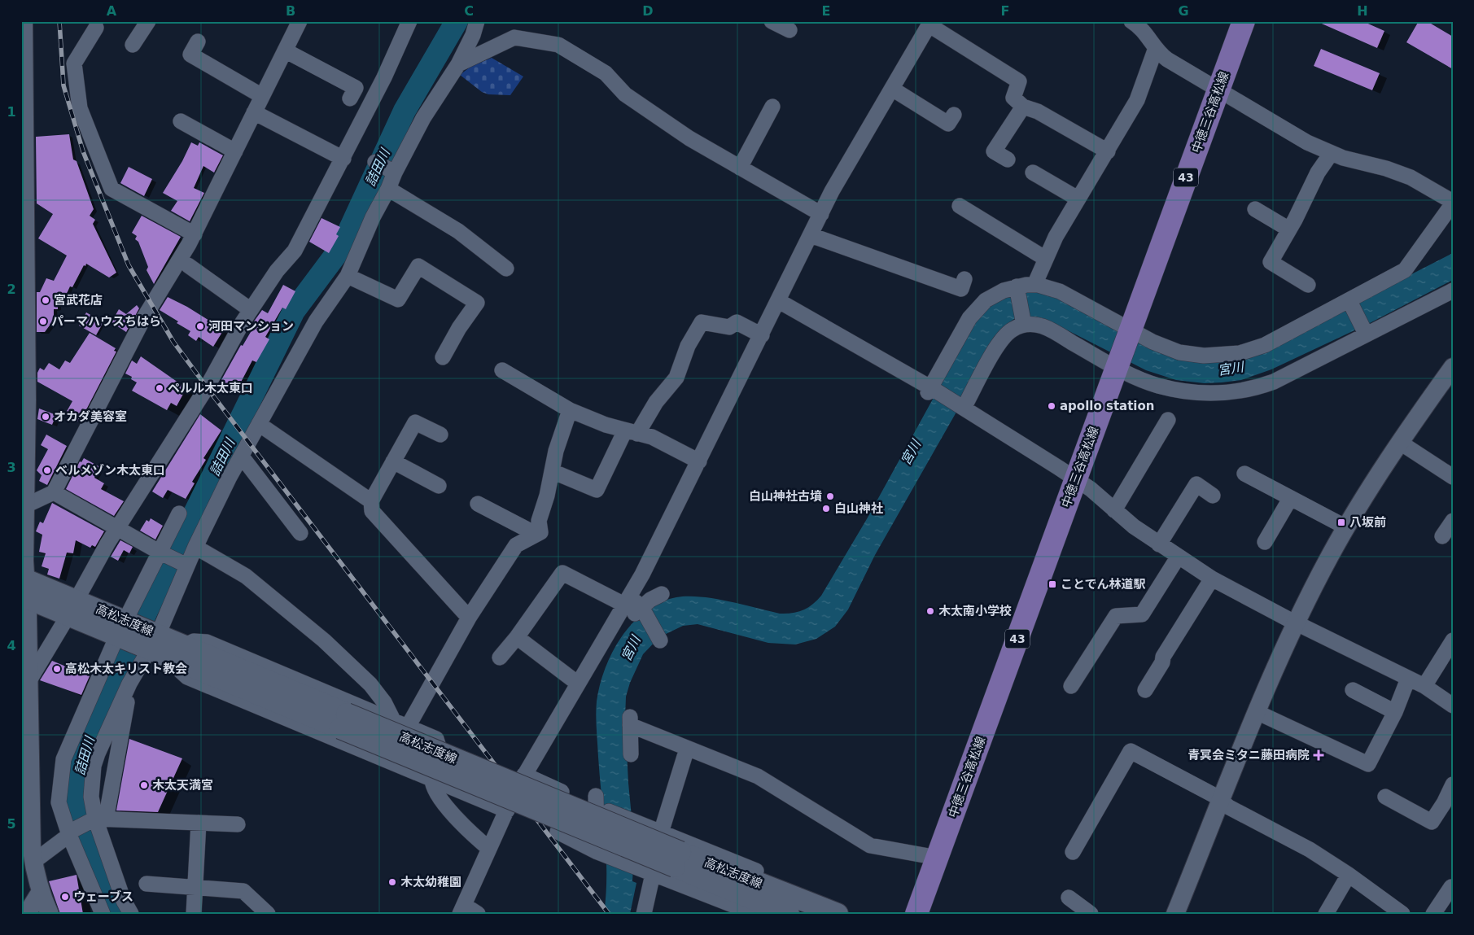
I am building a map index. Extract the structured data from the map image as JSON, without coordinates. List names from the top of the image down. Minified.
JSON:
{"streets":{"main road":["中徳三谷高松線","43","高松志度線"]},"water":["詰田川","宮川"],"places":{"other":["宮武花店","パーマハウスちはら","河田マンション","ペルル木太東口","apollo station","オカダ美容室","ベルメゾン木太東口","白山神社古墳","白山神社","木太南小学校","高松木太キリスト教会","木太天満宮","木太幼稚園","ウェーブス"],"transit":["八坂前","ことでん林道駅"],"health":["青冥会ミタニ藤田病院"]},"grid":{"columns":["A","B","C","D","E","F","G","H"],"rows":["1","2","3","4","5"]}}
